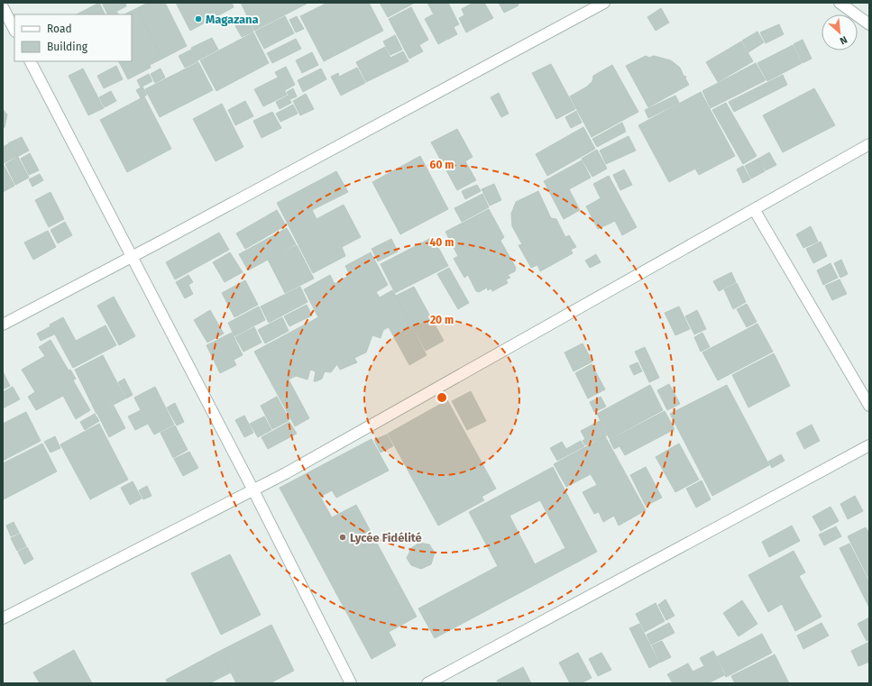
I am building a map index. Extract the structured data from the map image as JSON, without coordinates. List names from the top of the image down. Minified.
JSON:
{"places":["Magazana","Lycée Fidélité"],"legend":["Road","Building"],"north":"bottom right","rings":["60 m","40 m","20 m"]}
